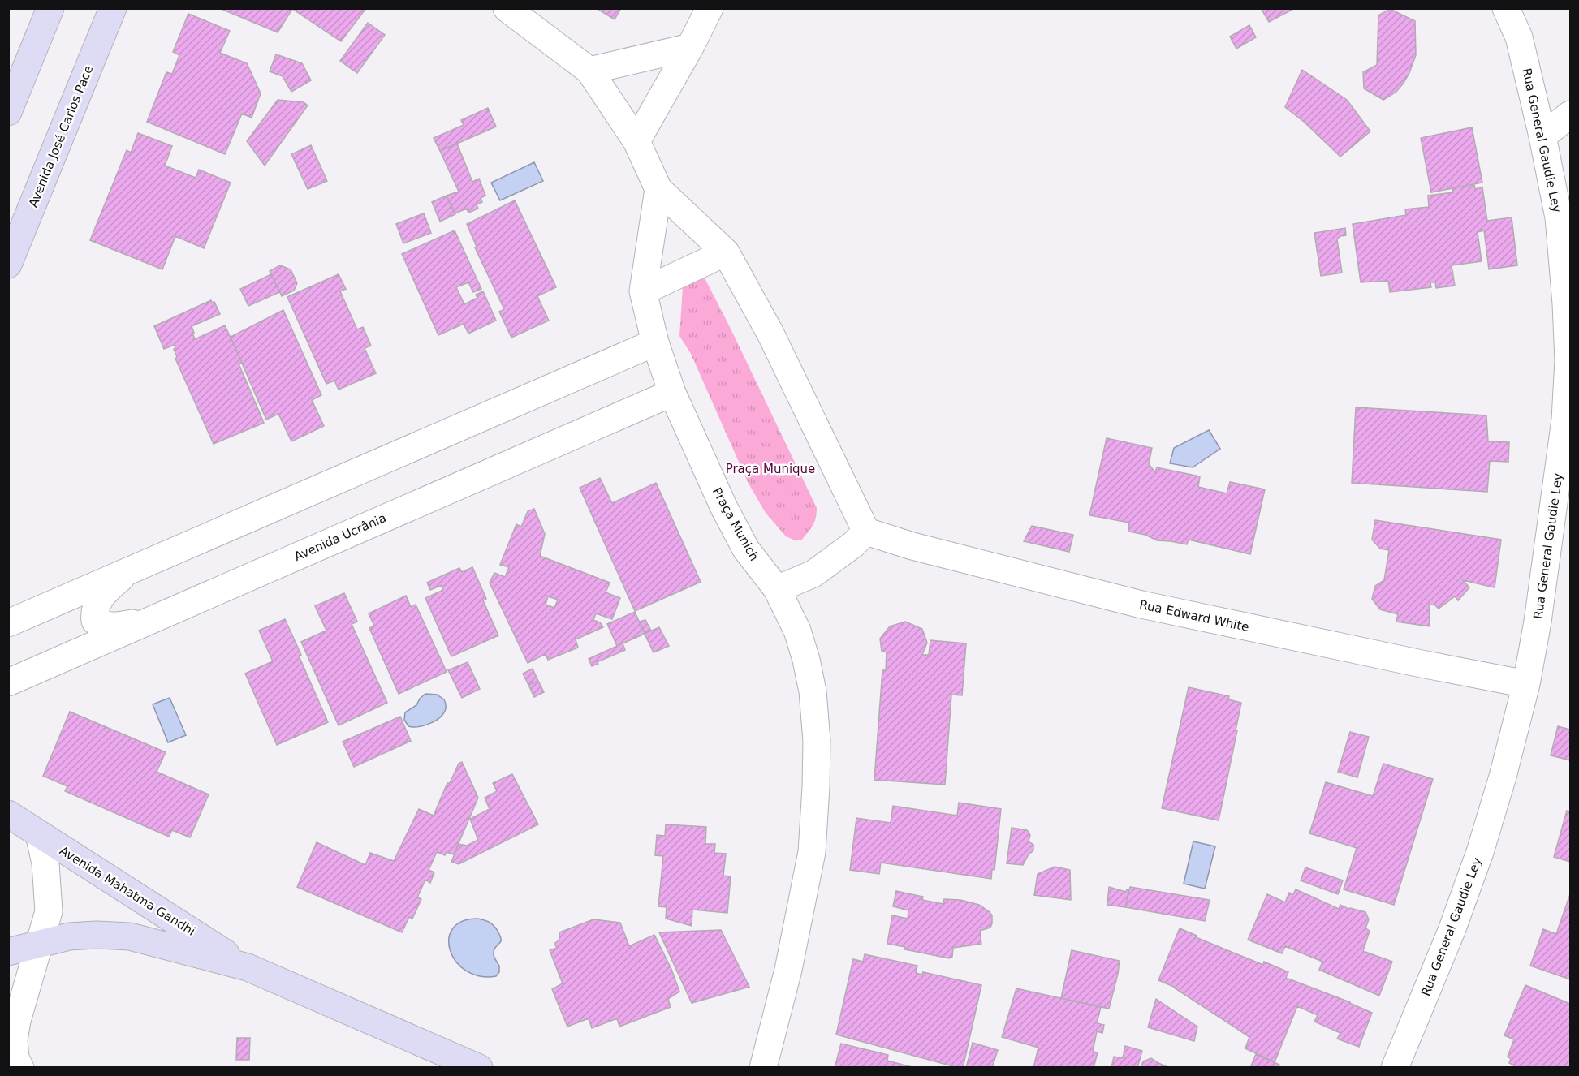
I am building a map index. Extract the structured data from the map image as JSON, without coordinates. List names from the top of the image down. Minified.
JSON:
{"streets":{"street":["Avenida José Carlos Pace","Rua General Gaudie Ley","Praça Munich","Avenida Ucrânia","Rua Edward White","Avenida Mahatma Gandhi"]},"crossings":[["Rua General Gaudie Ley","Rua Edward White"],["Praça Munich","Avenida Ucrânia"]],"parks":["Praça Munique"]}
